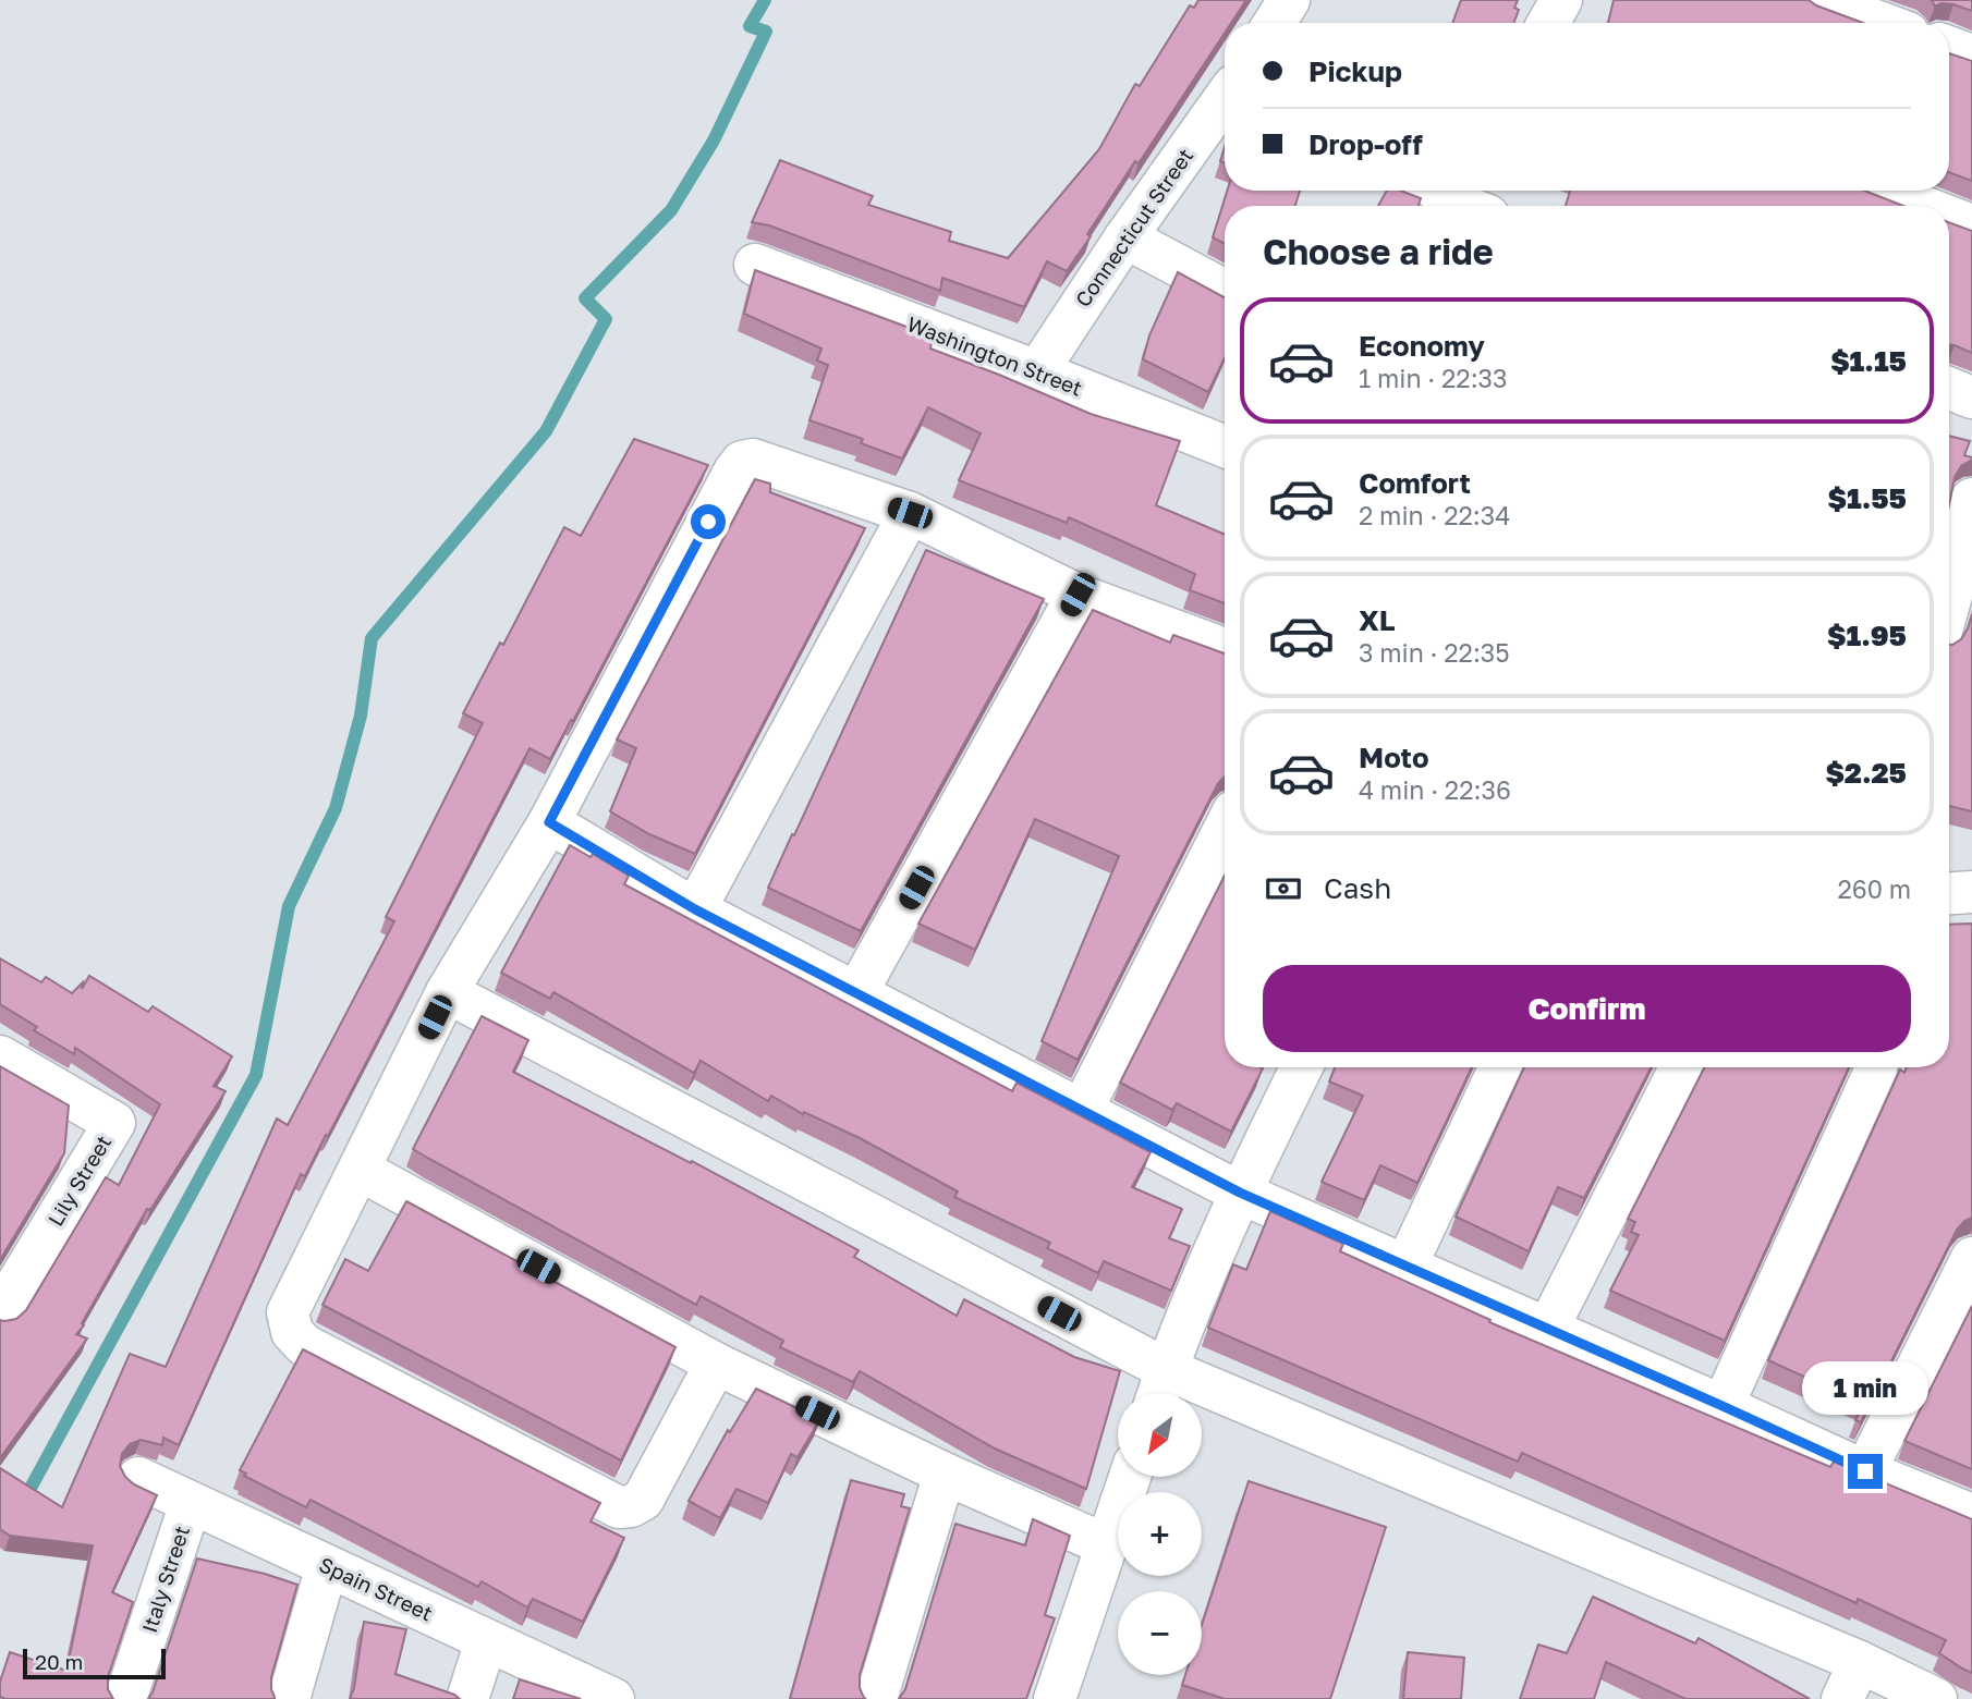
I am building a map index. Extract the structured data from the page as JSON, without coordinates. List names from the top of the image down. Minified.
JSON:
{"streets":{"street":["Connecticut Street","Washington Street","Lily Street","Italy Street","Spain Street"]},"crossings":[["Connecticut Street","Washington Street"],["Italy Street","Spain Street"]],"scale_bar":"20 m","north":"bottom left","page":{"banner":["Pickup","Drop-off"],"heading":"Choose a ride","list":[{"name":"Economy","note":"1 min · 22:33","value":"$1.15"},{"name":"Comfort","note":"2 min · 22:34","value":"$1.55"},{"name":"XL","note":"3 min · 22:35","value":"$1.95"},{"name":"Moto","note":"4 min · 22:36","value":"$2.25"}],"pay":["Cash","260 m"],"buttons":"Confirm","bubble":"1 min","map_buttons":["+","−"],"scale":"20 m"}}
